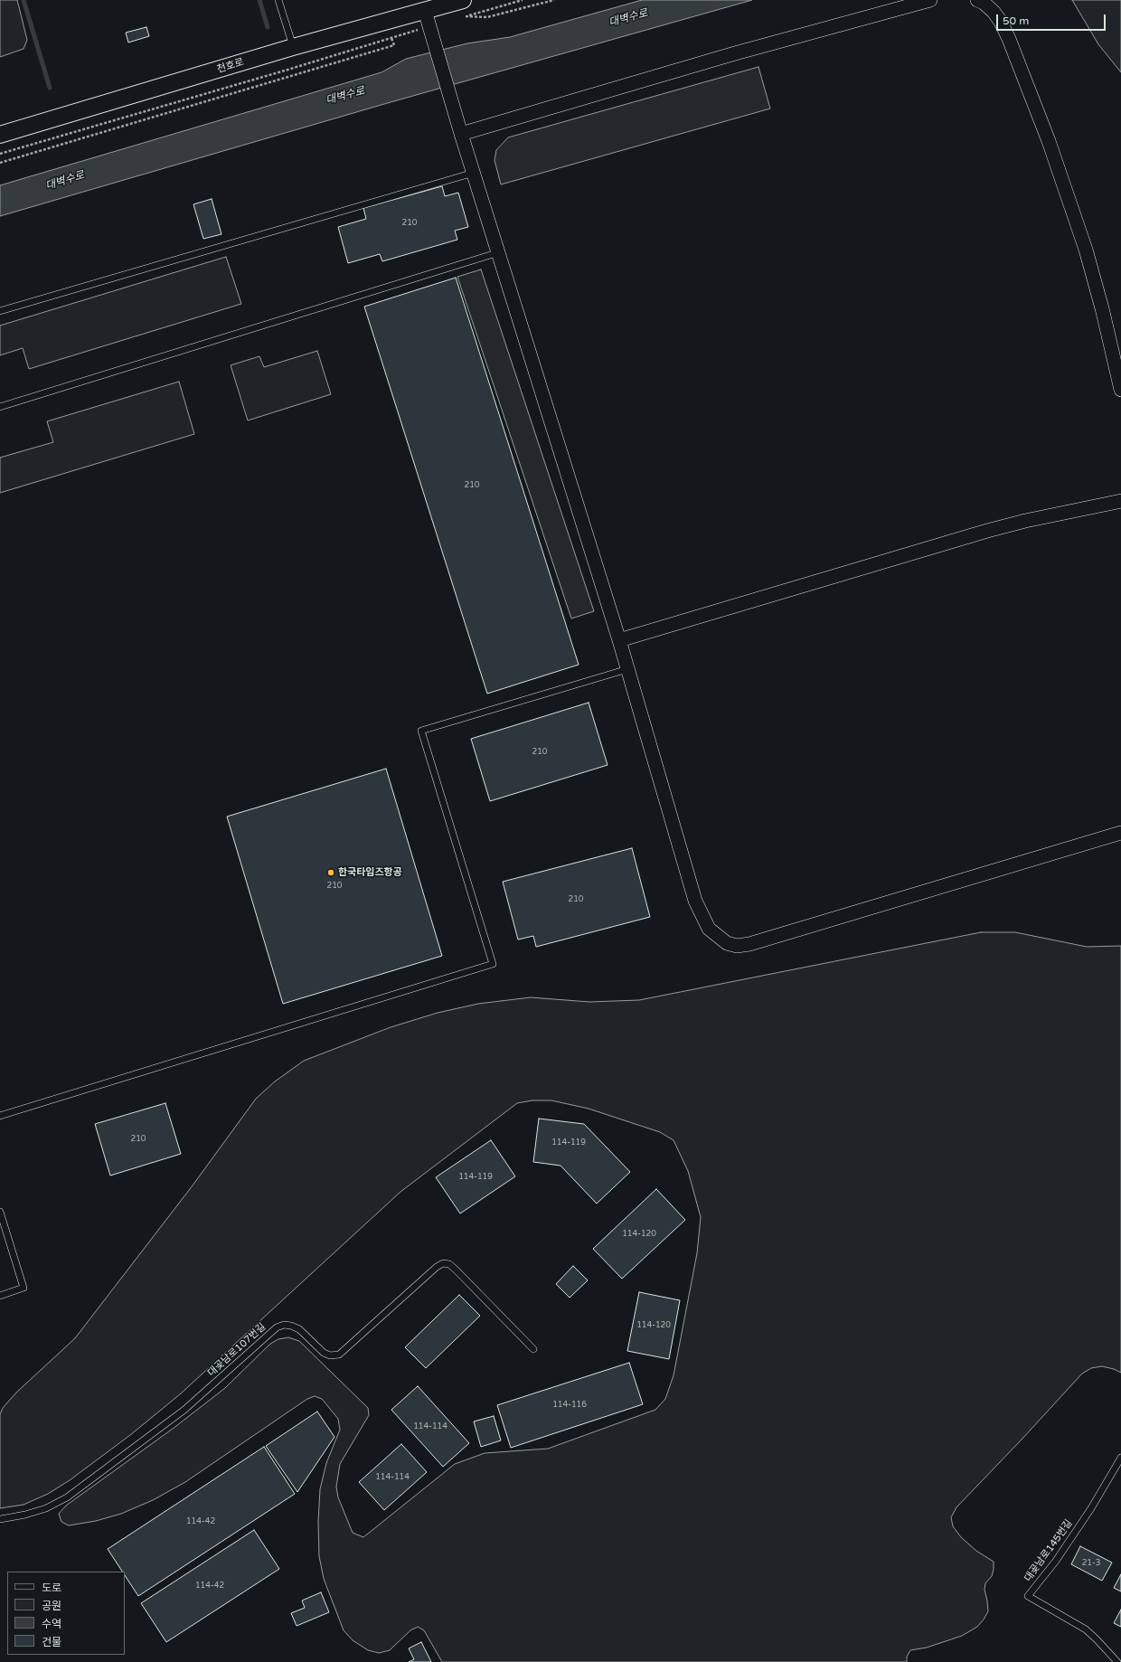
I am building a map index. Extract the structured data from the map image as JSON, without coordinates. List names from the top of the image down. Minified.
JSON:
{"streets":{"street":["천호로"],"lane":["대곶남로107번길","대곶남로145번길"]},"water":["대벽수로"],"places":["한국타임즈항공"],"house_numbers":["210","210","210","210","210","210","114-119","114-119","114-120","114-120","114-116","114-114","114-114","114-42","21-3","114-42"],"legend":["도로","공원","수역","건물"],"scale_bar":"50 m"}
